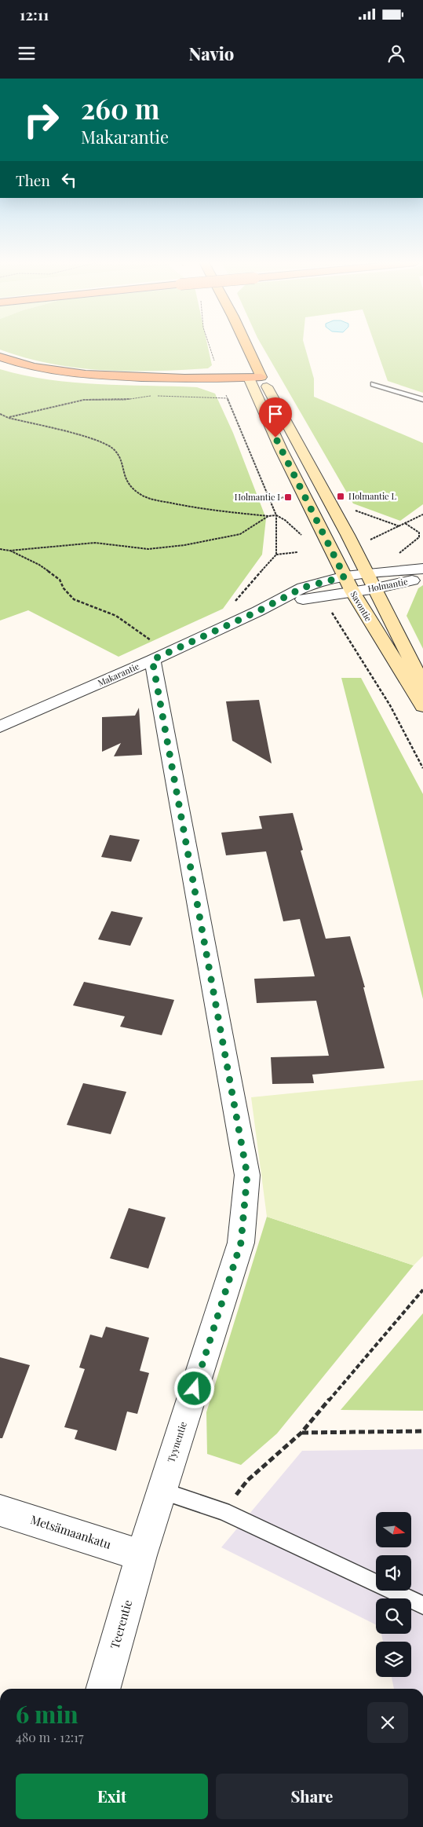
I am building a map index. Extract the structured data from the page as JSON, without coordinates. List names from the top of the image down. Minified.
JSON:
{"streets":{"main road":["Savontie"],"street":["Holmantie","Makarantie","Tyynentie","Metsämaankatu","Teerentie"]},"crossings":[["Holmantie","Savontie"],["Holmantie","Makarantie"],["Savontie","Makarantie"],["Makarantie","Tyynentie"],["Tyynentie","Metsämaankatu"],["Tyynentie","Teerentie"],["Metsämaankatu","Teerentie"]],"places":{"transit":["Holmantie L","Holmantie I"]},"north":"right","page":{"status":"12:11","header":"Navio","turn":["260 m","Makarantie"],"then":"Then","heading":["6 min","480 m · 12:17"],"buttons":["Exit","Share"]}}
